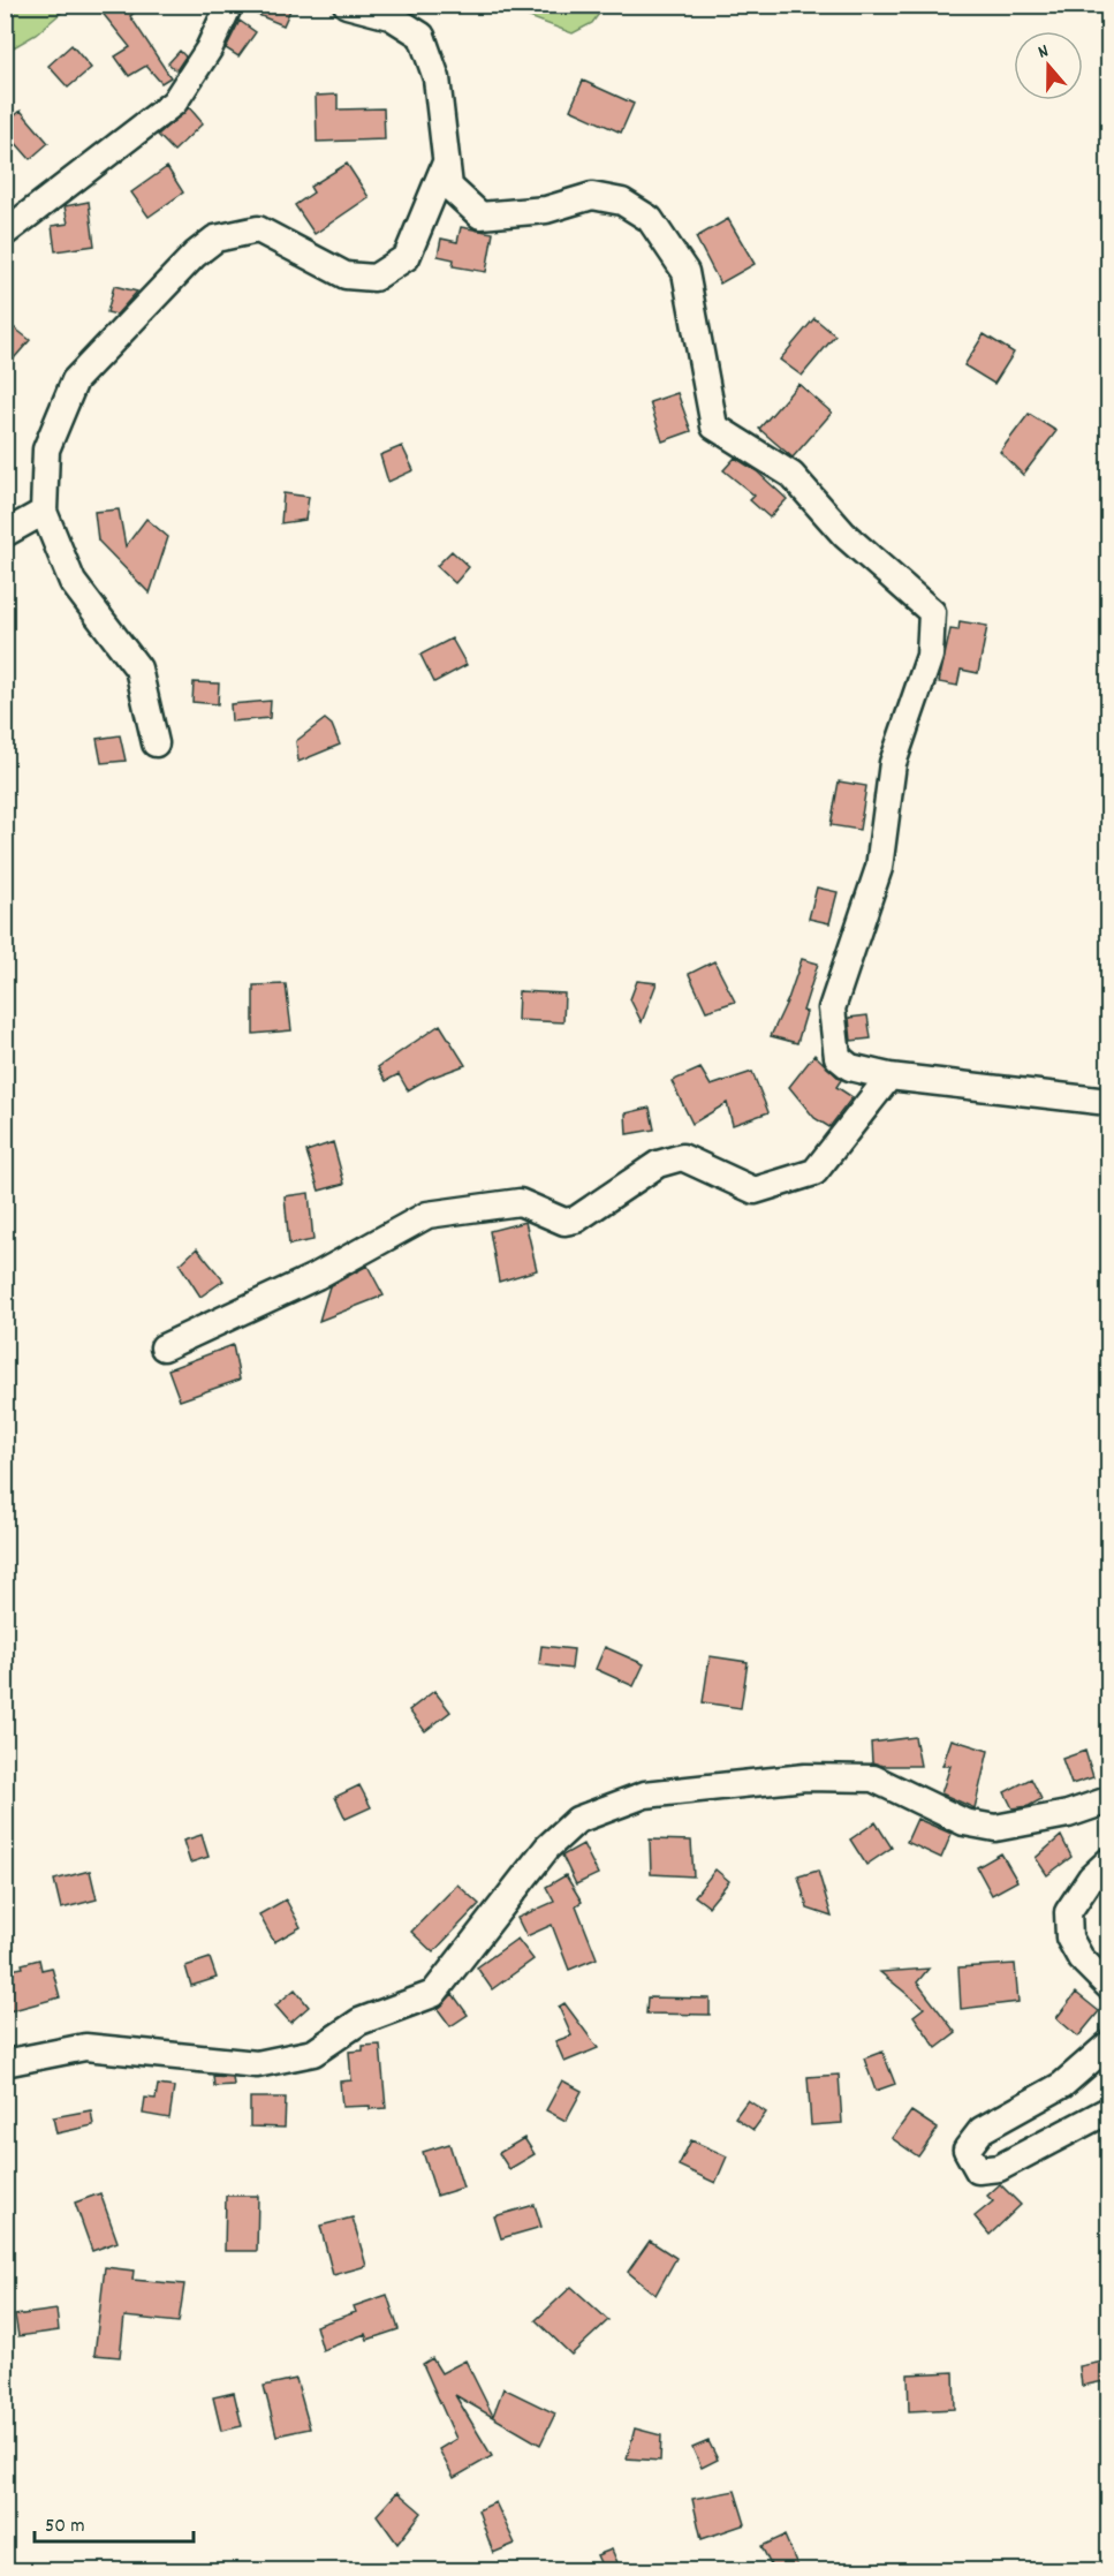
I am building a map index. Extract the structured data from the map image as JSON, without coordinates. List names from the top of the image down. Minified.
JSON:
{"scale_bar":"50 m","north":"top"}
